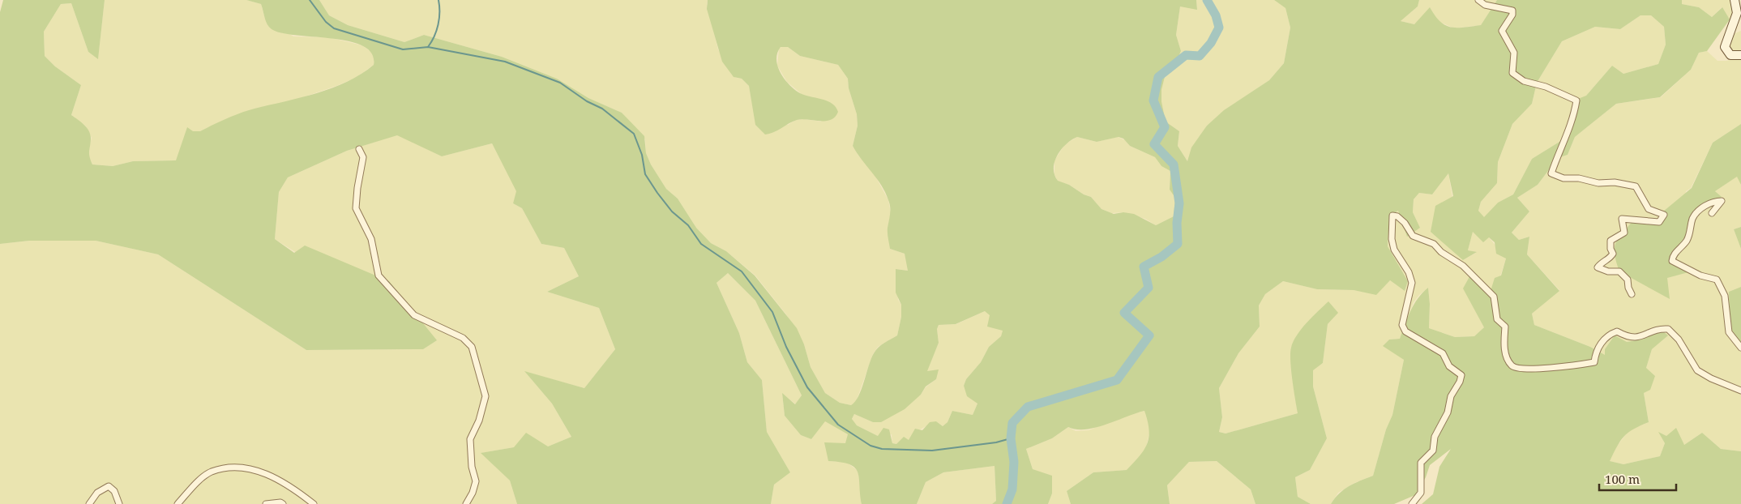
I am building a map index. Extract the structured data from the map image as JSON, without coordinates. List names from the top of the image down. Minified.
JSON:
{"scale_bar":"100 m"}
